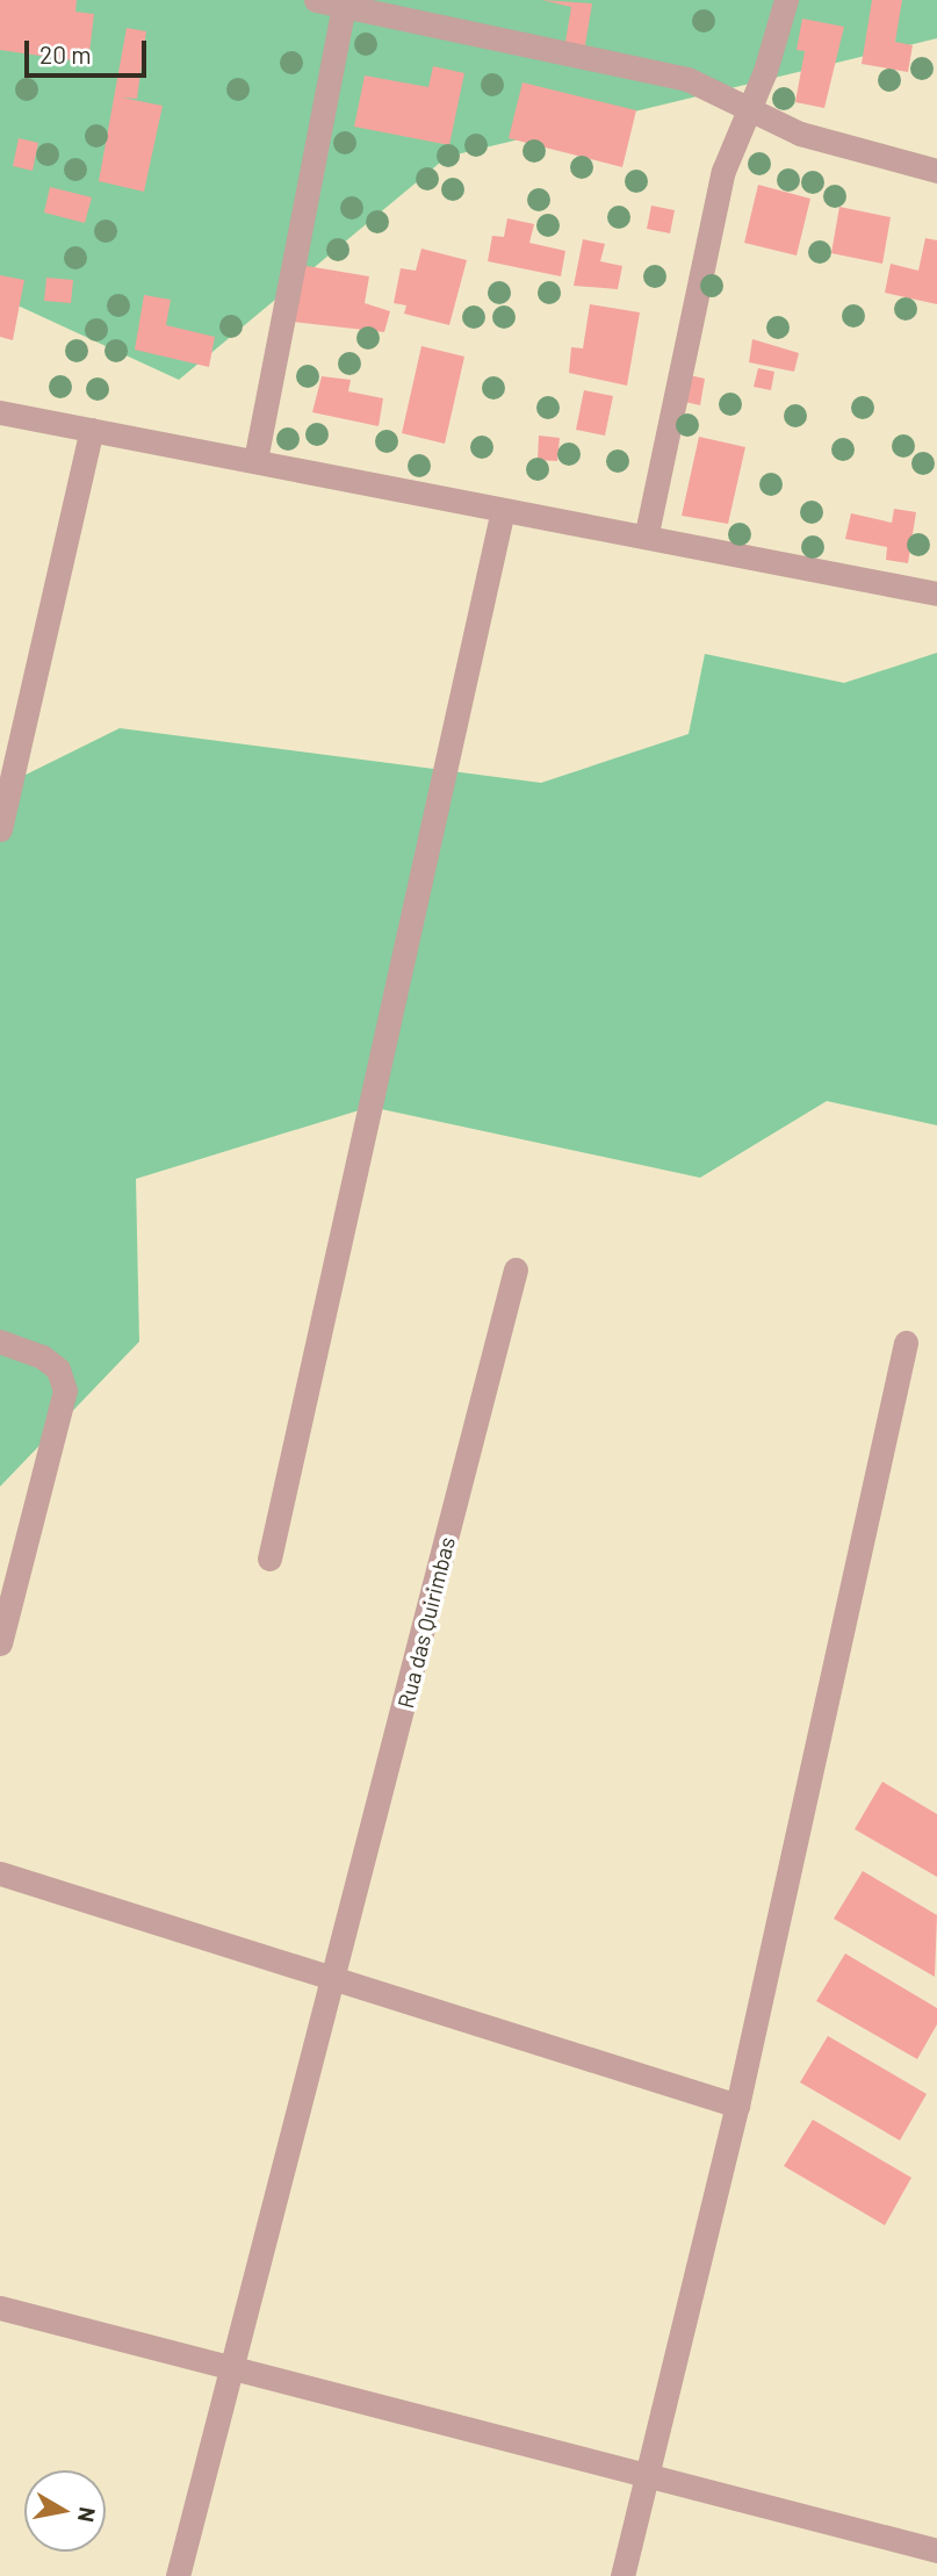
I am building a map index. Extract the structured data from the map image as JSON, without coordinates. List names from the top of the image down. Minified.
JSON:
{"streets":{"street":["Rua das Quirimbas"]},"scale_bar":"20 m","north":"right"}
